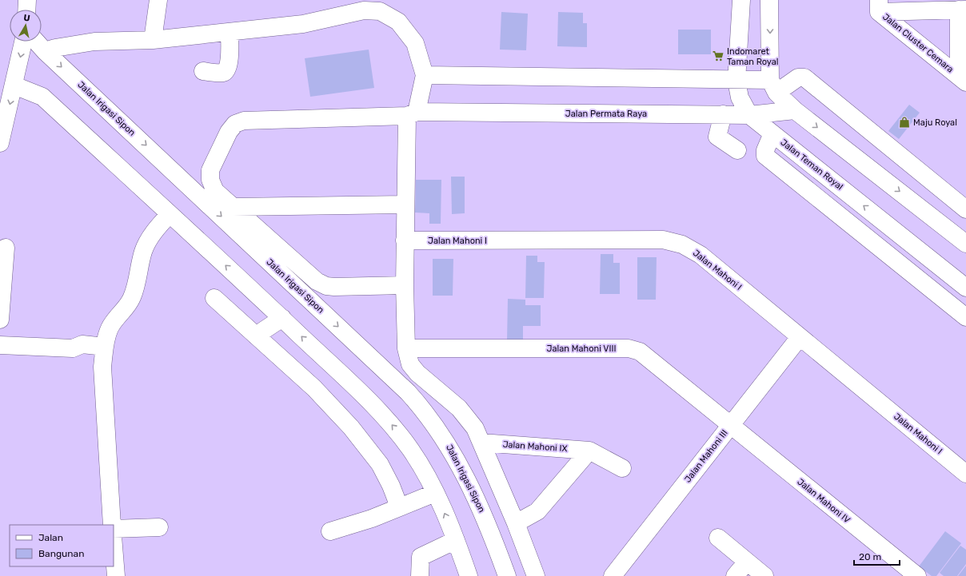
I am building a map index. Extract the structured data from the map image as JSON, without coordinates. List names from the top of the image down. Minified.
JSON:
{"streets":{"street":["Jalan Cluster Cemara","Jalan Irigasi Sipon","Jalan Permata Raya","Jalan Teman Royal","Jalan Mahoni I","Jalan Mahoni VIII","Jalan Mahoni IX","Jalan Mahoni III","Jalan Mahoni IV"]},"crossings":[["Jalan Permata Raya","Jalan Teman Royal"],["Jalan Mahoni I","Jalan Mahoni III"],["Jalan Mahoni VIII","Jalan Mahoni III"],["Jalan Mahoni VIII","Jalan Mahoni IV"],["Jalan Mahoni III","Jalan Mahoni IV"]],"places":{"supermarket":["Indomaret Taman Royal"],"shop":["Maju Royal"]},"legend":["Jalan","Bangunan"],"scale_bar":"20 m","north":"top"}
